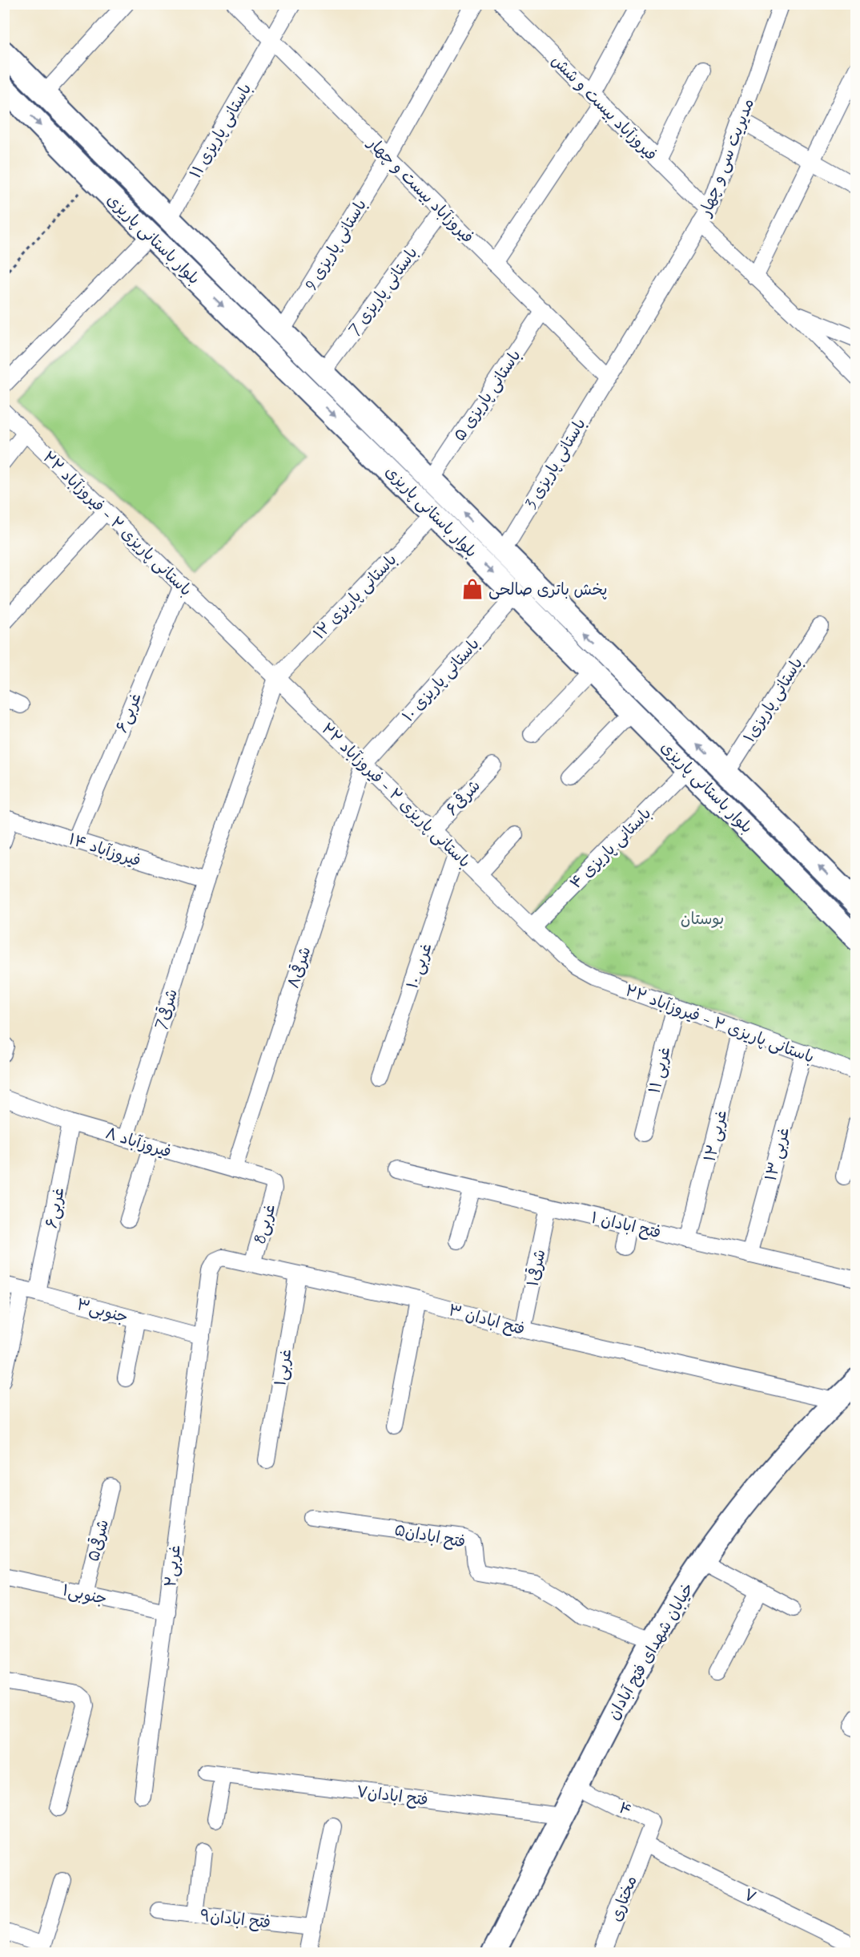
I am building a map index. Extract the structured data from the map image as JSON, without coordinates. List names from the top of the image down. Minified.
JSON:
{"streets":{"main road":["بلوار باستانی پاریزی","خیابان شهدای فتح آبادان"],"street":["فیروزآباد بیست و شش","باستانی پاریزی ۱۱","مدیریت سی و چهار","فیروزآباد بیست و چهار","باستانی پاریزی 9","باستانی پاریزی 7","باستانی پاریزی ۵","باستانی پاریزی 3","باستانی پاریزی ۲ - فیروزآباد ۲۲","باستانی پاریزی ۱۲","باستانی پاریزی ۱۰","باستانی پاریزی۱","غربی۶","شرقی۶","باستانی پاریزی ۴","فیروزآباد ۱۴","غربی ۱۰","شرقی۸","شرقی7","غربی ۱۱","غربی ۱۲","فیروزآباد ۸","غربی ۱۳","غربی8","فتح ابادان ۱","شرقی۱","جنوبی۳","فتح ابادان ۳","غربی۱","فتح ابادان۵","شرقی۵","غربی۲","جنوبی۱","فتح ابادان۷","۴","۷","مختاری","فتح ابادان۹"]},"crossings":[["فیروزآباد بیست و شش","مدیریت سی و چهار"],["باستانی پاریزی ۱۱","فیروزآباد بیست و چهار"],["باستانی پاریزی ۱۱","بلوار باستانی پاریزی"],["مدیریت سی و چهار","فیروزآباد بیست و چهار"],["مدیریت سی و چهار","باستانی پاریزی 3"],["فیروزآباد بیست و چهار","باستانی پاریزی 9"],["فیروزآباد بیست و چهار","باستانی پاریزی 7"],["فیروزآباد بیست و چهار","باستانی پاریزی ۵"],["فیروزآباد بیست و چهار","باستانی پاریزی 3"],["بلوار باستانی پاریزی","باستانی پاریزی 9"],["بلوار باستانی پاریزی","باستانی پاریزی 7"],["بلوار باستانی پاریزی","باستانی پاریزی ۵"],["بلوار باستانی پاریزی","باستانی پاریزی 3"],["بلوار باستانی پاریزی","باستانی پاریزی ۱۲"],["بلوار باستانی پاریزی","باستانی پاریزی ۱۰"],["بلوار باستانی پاریزی","باستانی پاریزی۱"],["بلوار باستانی پاریزی","باستانی پاریزی ۴"],["باستانی پاریزی ۲ - فیروزآباد ۲۲","باستانی پاریزی ۱۲"],["باستانی پاریزی ۲ - فیروزآباد ۲۲","باستانی پاریزی ۱۰"],["باستانی پاریزی ۲ - فیروزآباد ۲۲","غربی۶"],["باستانی پاریزی ۲ - فیروزآباد ۲۲","شرقی۶"],["باستانی پاریزی ۲ - فیروزآباد ۲۲","باستانی پاریزی ۴"],["باستانی پاریزی ۲ - فیروزآباد ۲۲","غربی ۱۰"],["باستانی پاریزی ۲ - فیروزآباد ۲۲","شرقی۸"],["باستانی پاریزی ۲ - فیروزآباد ۲۲","شرقی7"],["باستانی پاریزی ۲ - فیروزآباد ۲۲","غربی ۱۱"],["باستانی پاریزی ۲ - فیروزآباد ۲۲","غربی ۱۲"],["باستانی پاریزی ۲ - فیروزآباد ۲۲","غربی ۱۳"],["باستانی پاریزی ۱۲","شرقی7"],["باستانی پاریزی ۱۰","شرقی۸"],["غربی۶","فیروزآباد ۱۴"],["غربی۶","فیروزآباد ۸"],["غربی۶","جنوبی۳"],["فیروزآباد ۱۴","شرقی7"],["شرقی۸","فیروزآباد ۸"],["شرقی7","فیروزآباد ۸"],["غربی ۱۲","فتح ابادان ۱"],["فیروزآباد ۸","غربی8"],["غربی ۱۳","فتح ابادان ۱"],["غربی8","فتح ابادان ۳"],["فتح ابادان ۱","شرقی۱"],["شرقی۱","فتح ابادان ۳"],["جنوبی۳","فتح ابادان ۳"],["جنوبی۳","غربی۲"],["فتح ابادان ۳","غربی۱"],["فتح ابادان ۳","غربی۲"],["فتح ابادان ۳","خیابان شهدای فتح آبادان"],["فتح ابادان۵","خیابان شهدای فتح آبادان"],["شرقی۵","جنوبی۱"],["غربی۲","جنوبی۱"],["خیابان شهدای فتح آبادان","فتح ابادان۷"],["خیابان شهدای فتح آبادان","۴"],["۴","۷"],["۴","مختاری"],["۷","مختاری"]],"parks":["بوستان"],"places":{"shop":["پخش باتری صالحی"]}}
